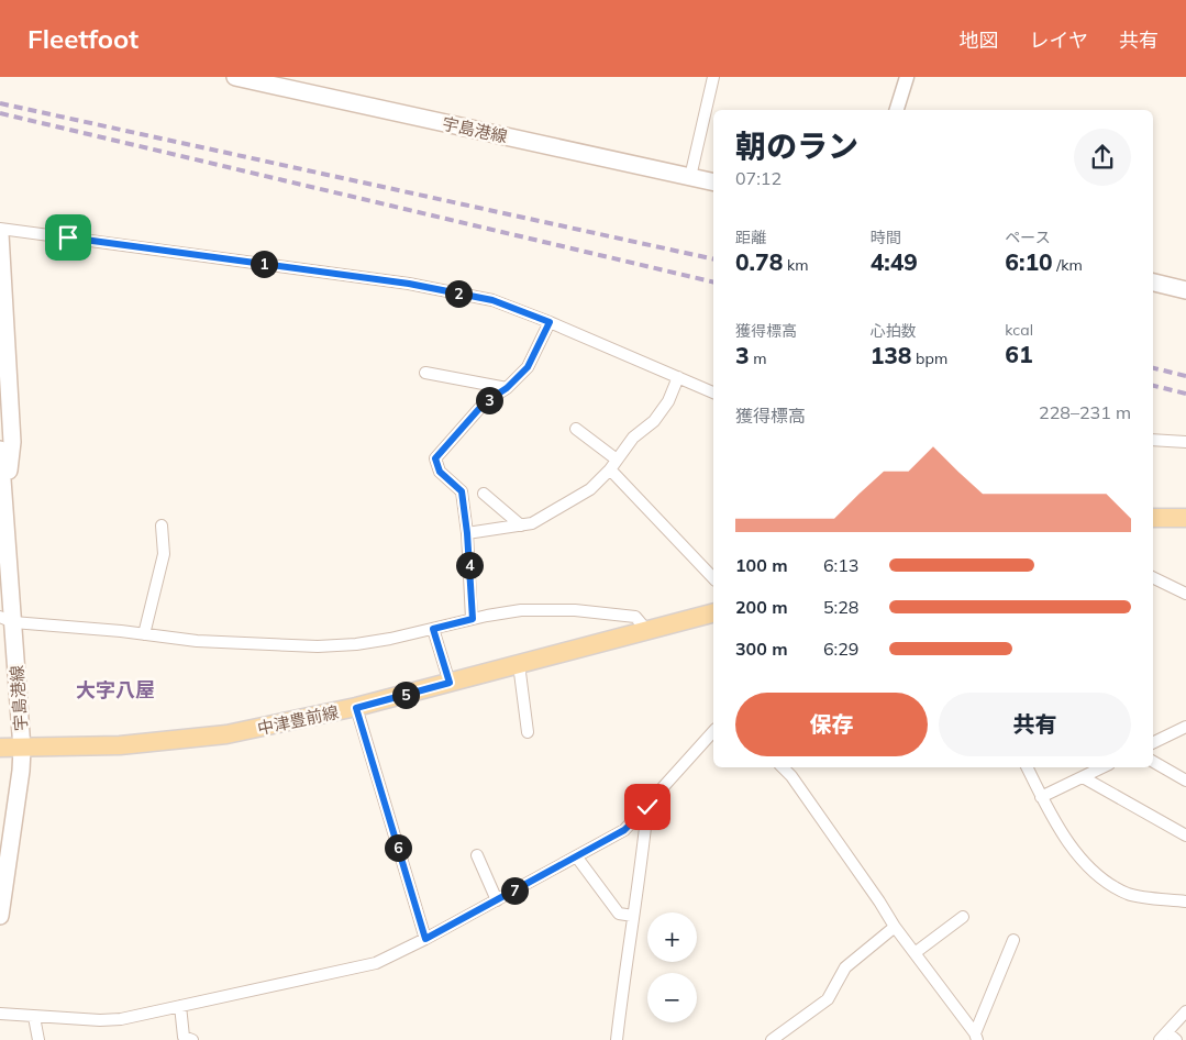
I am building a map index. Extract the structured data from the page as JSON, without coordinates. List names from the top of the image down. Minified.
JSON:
{"streets":{"main road":["宇島港線","中津豊前線"]},"crossings":[["宇島港線","中津豊前線"]],"districts":["大字八屋"],"page":{"header":"Fleetfoot","nav":["地図","レイヤ","共有"],"heading":["朝のラン","07:12"],"stats":[["距離","0.78 km"],["時間","4:49"],["ペース","6:10 /km"],["獲得標高","3 m"],["心拍数","138 bpm"],["kcal","61"]],"pins":["1","2","3","4","5","6","7"],"chart":["獲得標高","228–231 m"],"list":[{"name":"100 m","note":"6:13"},{"name":"200 m","note":"5:28"},{"name":"300 m","note":"6:29"}],"buttons":["保存","共有"],"map_buttons":["+","−"]}}
